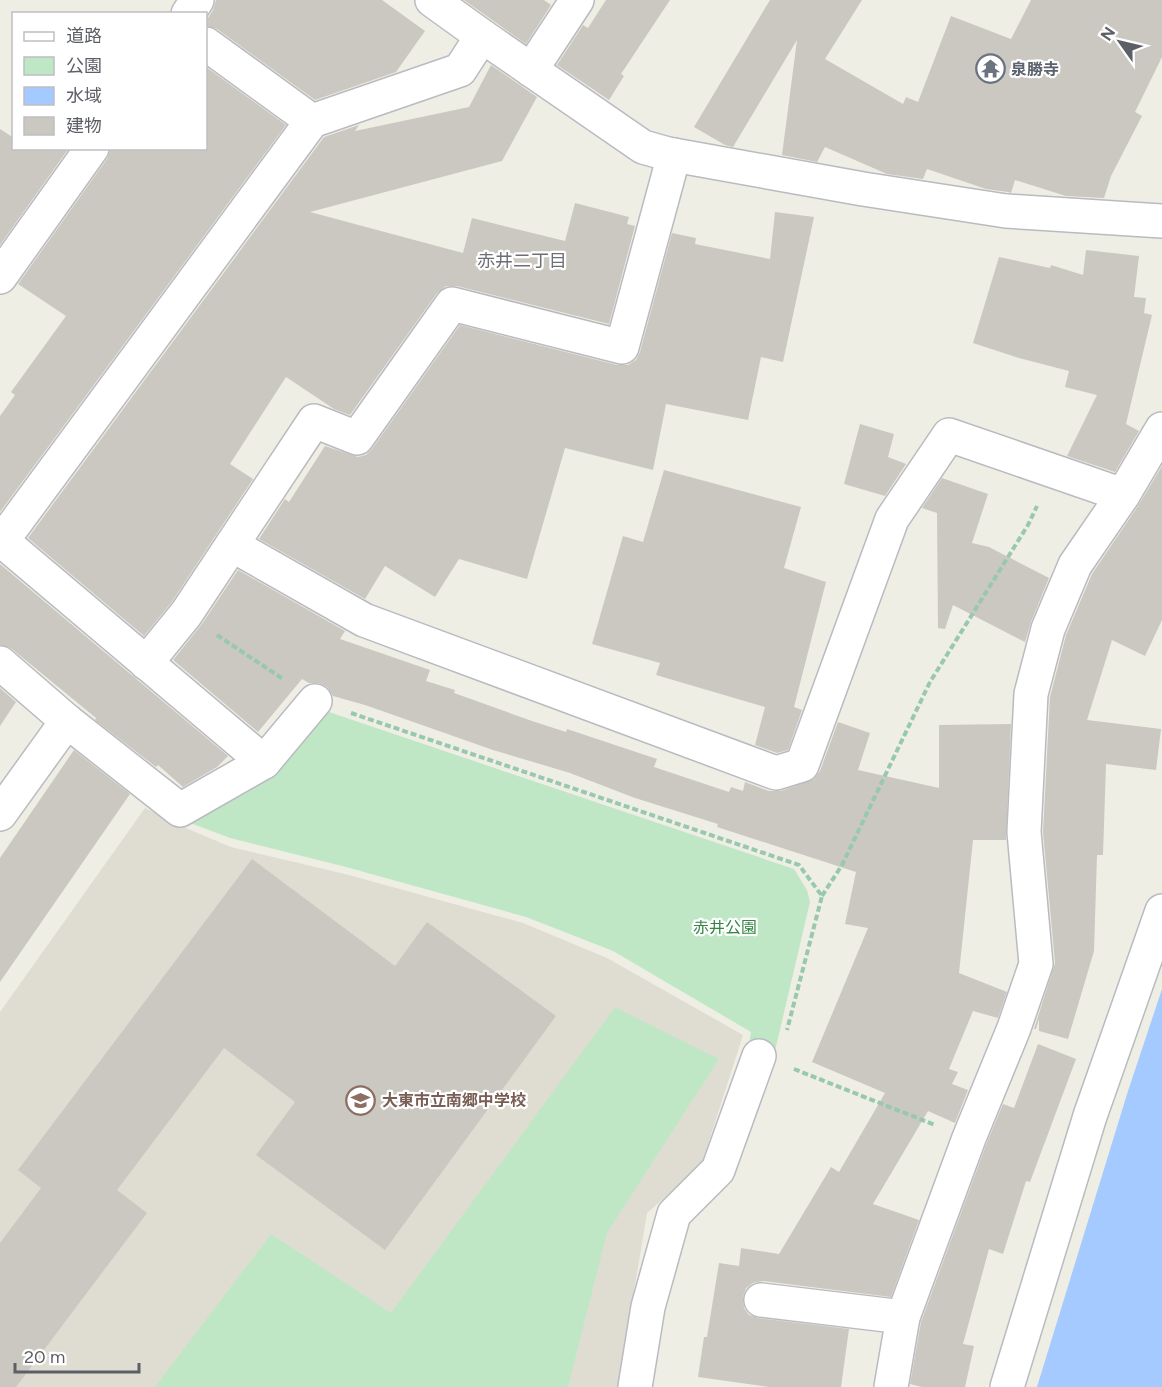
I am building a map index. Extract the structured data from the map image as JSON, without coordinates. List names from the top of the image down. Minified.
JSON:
{"districts":["赤井二丁目"],"parks":["赤井公園"],"places":{"temple":["泉勝寺"],"school or university":["大東市立南郷中学校"]},"legend":["道路","公園","水域","建物"],"scale_bar":"20 m","north":"top left"}
